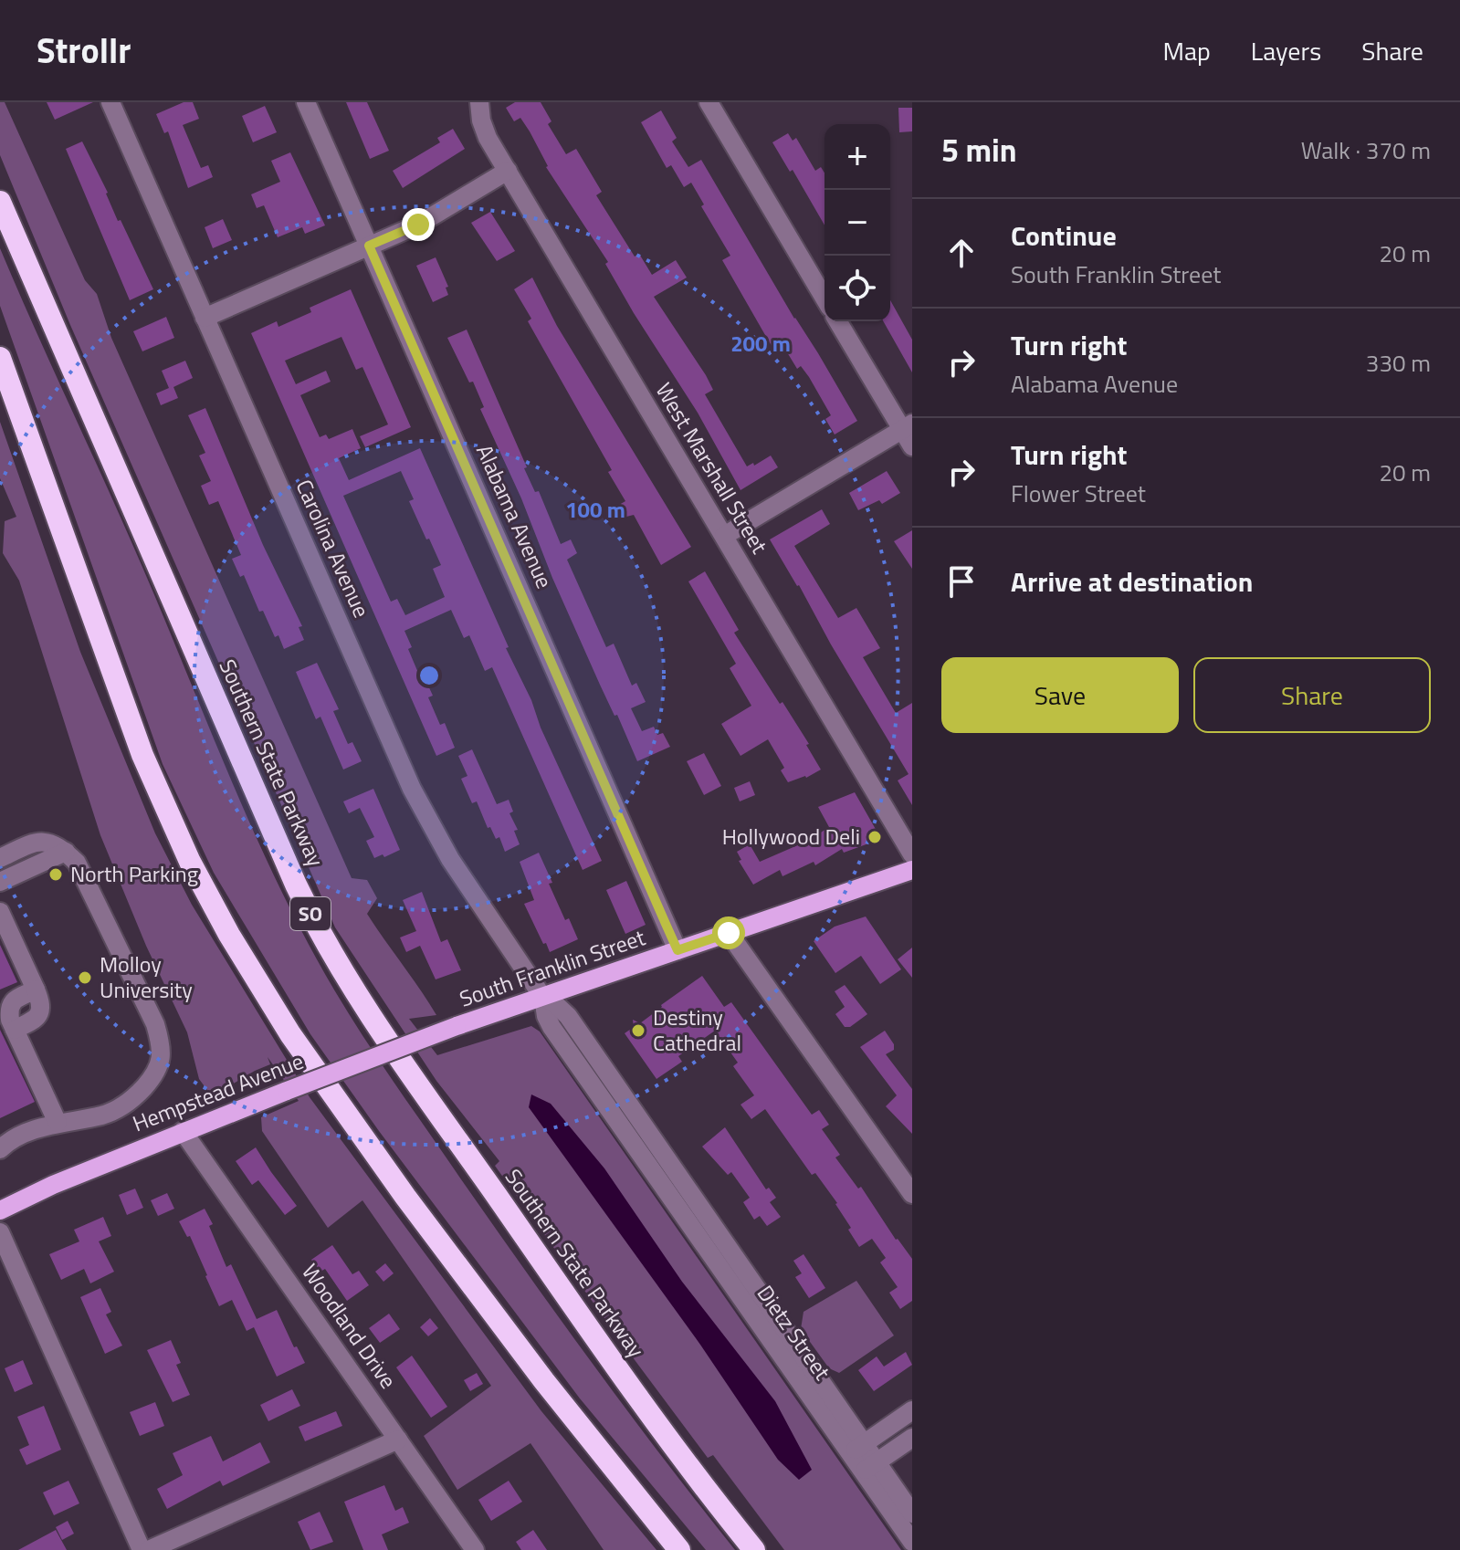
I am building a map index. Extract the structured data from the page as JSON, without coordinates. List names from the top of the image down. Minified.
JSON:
{"streets":{"highway":["Southern State Parkway","SO"],"main road":["South Franklin Street","Hempstead Avenue"],"street":["West Marshall Street","Alabama Avenue","Carolina Avenue","Woodland Drive","Dietz Street"]},"crossings":[["Alabama Avenue","South Franklin Street"],["Carolina Avenue","South Franklin Street"],["Carolina Avenue","Dietz Street"],["South Franklin Street","Hempstead Avenue"],["South Franklin Street","Dietz Street"],["Hempstead Avenue","Woodland Drive"]],"places":["Hollywood Deli","North Parking","Molloy University","Destiny Cathedral"],"page":{"header":"Strollr","nav":["Map","Layers","Share"],"heading":["5 min","Walk · 370 m"],"map_buttons":["+","−"],"list":[["Continue","South Franklin Street","20 m"],["Turn right","Alabama Avenue","330 m"],["Turn right","Flower Street","20 m"],"Arrive at destination"],"buttons":["Save","Share"]},"rings":["200 m","100 m"]}
